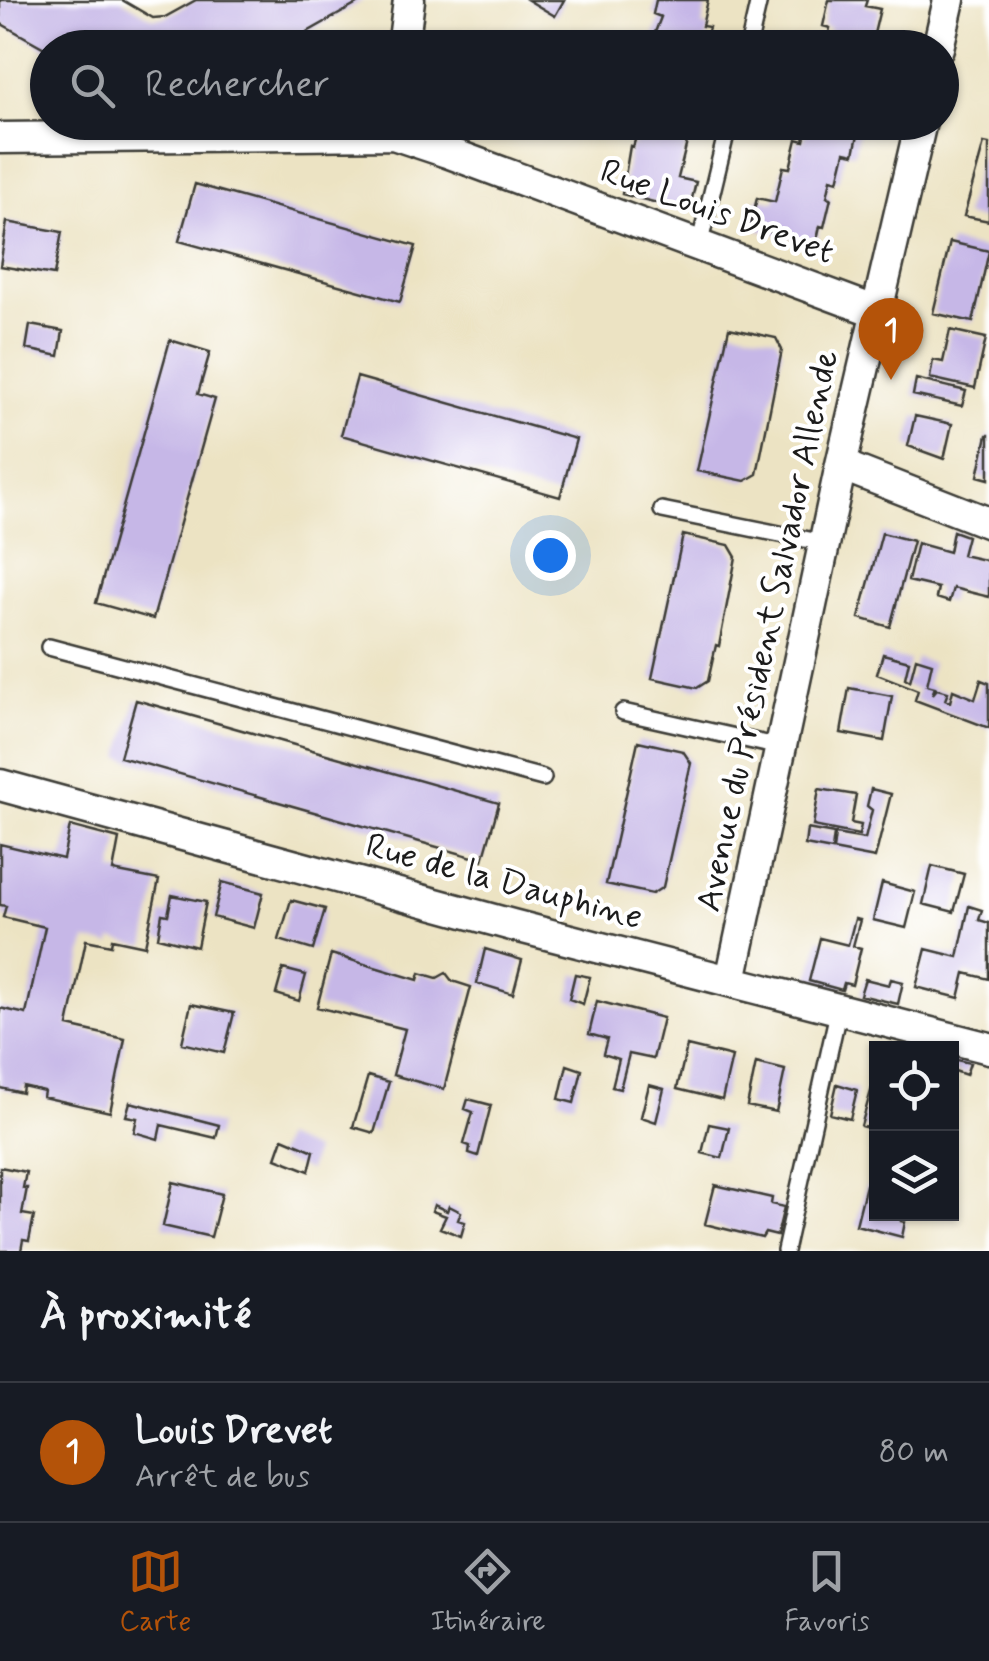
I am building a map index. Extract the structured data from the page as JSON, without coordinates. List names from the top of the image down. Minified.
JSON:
{"streets":{"street":["Rue Louis Drevet","Avenue du Président Salvador Allende","Rue de la Dauphine"]},"crossings":[["Rue Louis Drevet","Avenue du Président Salvador Allende"],["Avenue du Président Salvador Allende","Rue de la Dauphine"]],"page":{"search":"Rechercher","pins":"1","heading":"À proximité","list":[{"mark":"1","name":"Louis Drevet","note":"Arrêt de bus","value":"80 m"}],"nav":["Carte","Itinéraire","Favoris"]}}
